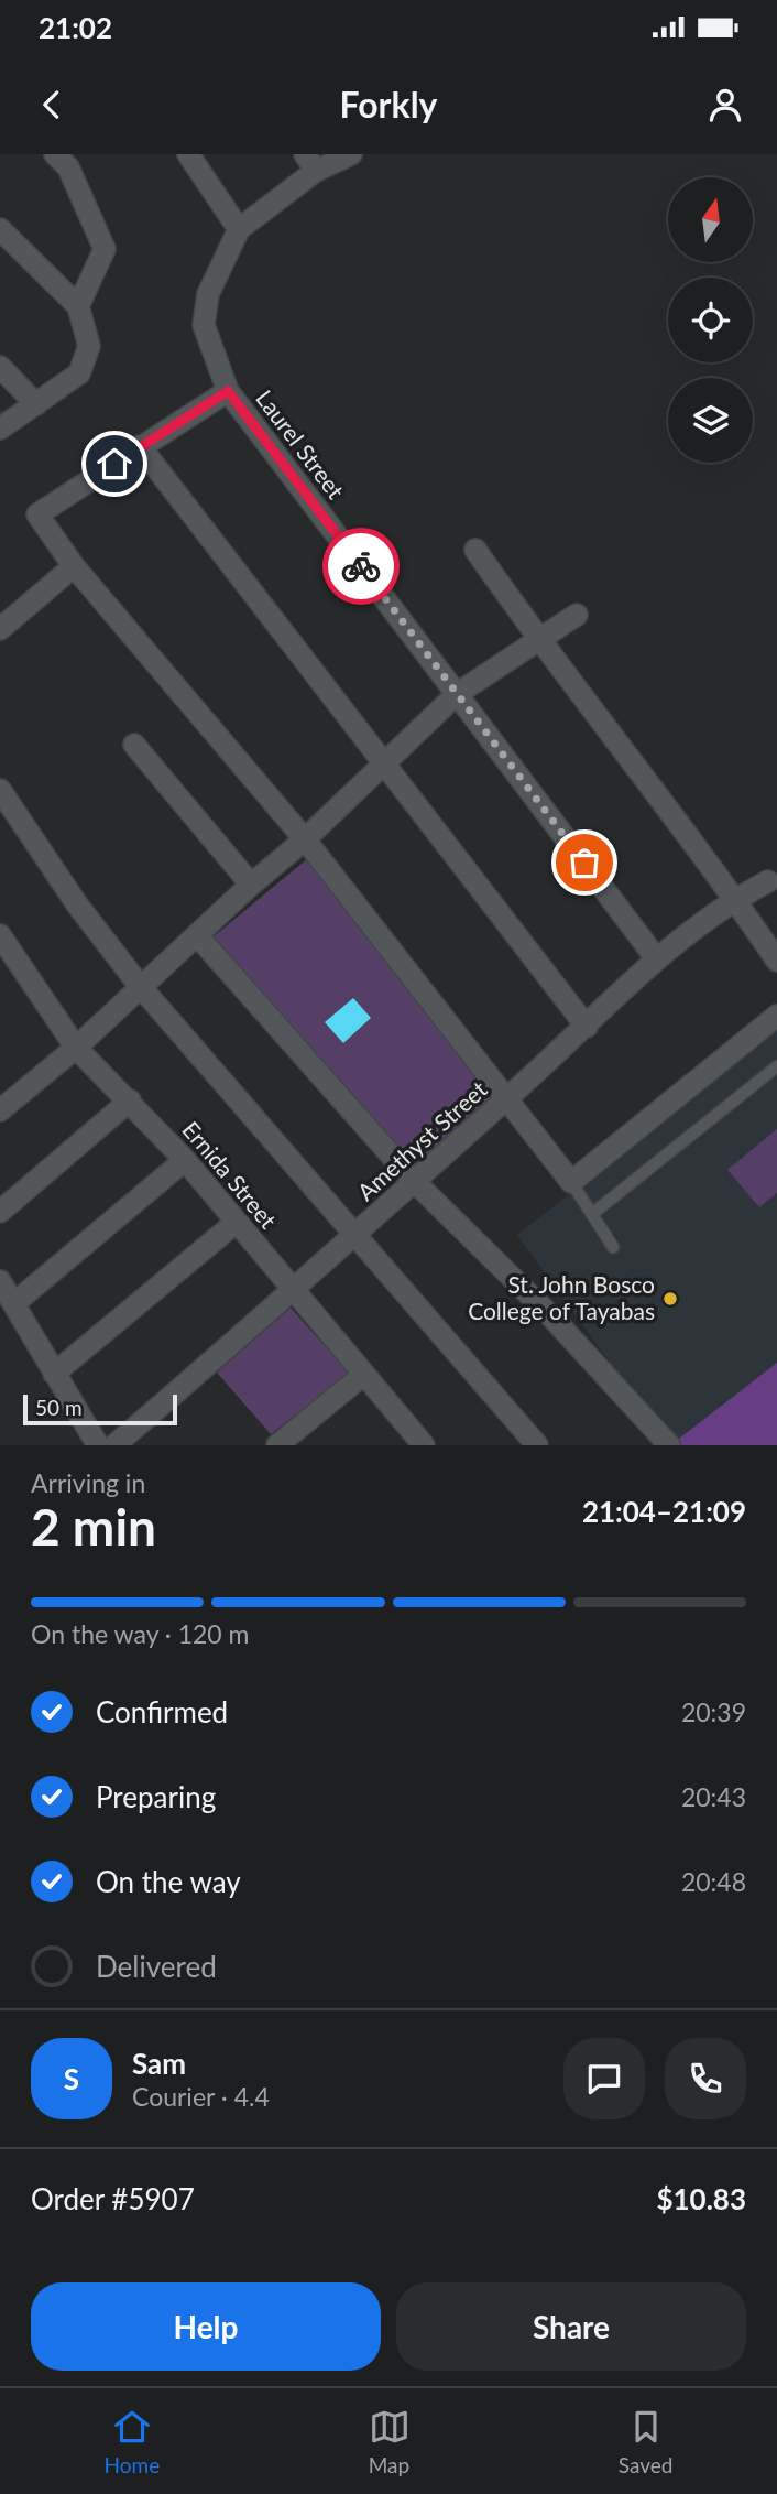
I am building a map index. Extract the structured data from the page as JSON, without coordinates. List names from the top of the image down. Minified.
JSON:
{"streets":{"street":["Laurel Street","Amethyst Street","Ernida Street"]},"crossings":[["Laurel Street","Amethyst Street"],["Amethyst Street","Ernida Street"]],"places":["St. John Bosco College of Tayabas"],"scale_bar":"50 m","north":"top","page":{"status":"21:02","header":"Forkly","scale":"50 m","heading":["2 min","Arriving in","21:04–21:09"],"panel":["Sam","Courier · 4.4","Order #5907","$10.83"],"bar":"On the way · 120 m","list":[["Confirmed","20:39"],["Preparing","20:43"],["On the way","20:48"],"Delivered"],"round":"S","buttons":["Help","Share"],"tabs":["Home","Map","Saved"]}}
